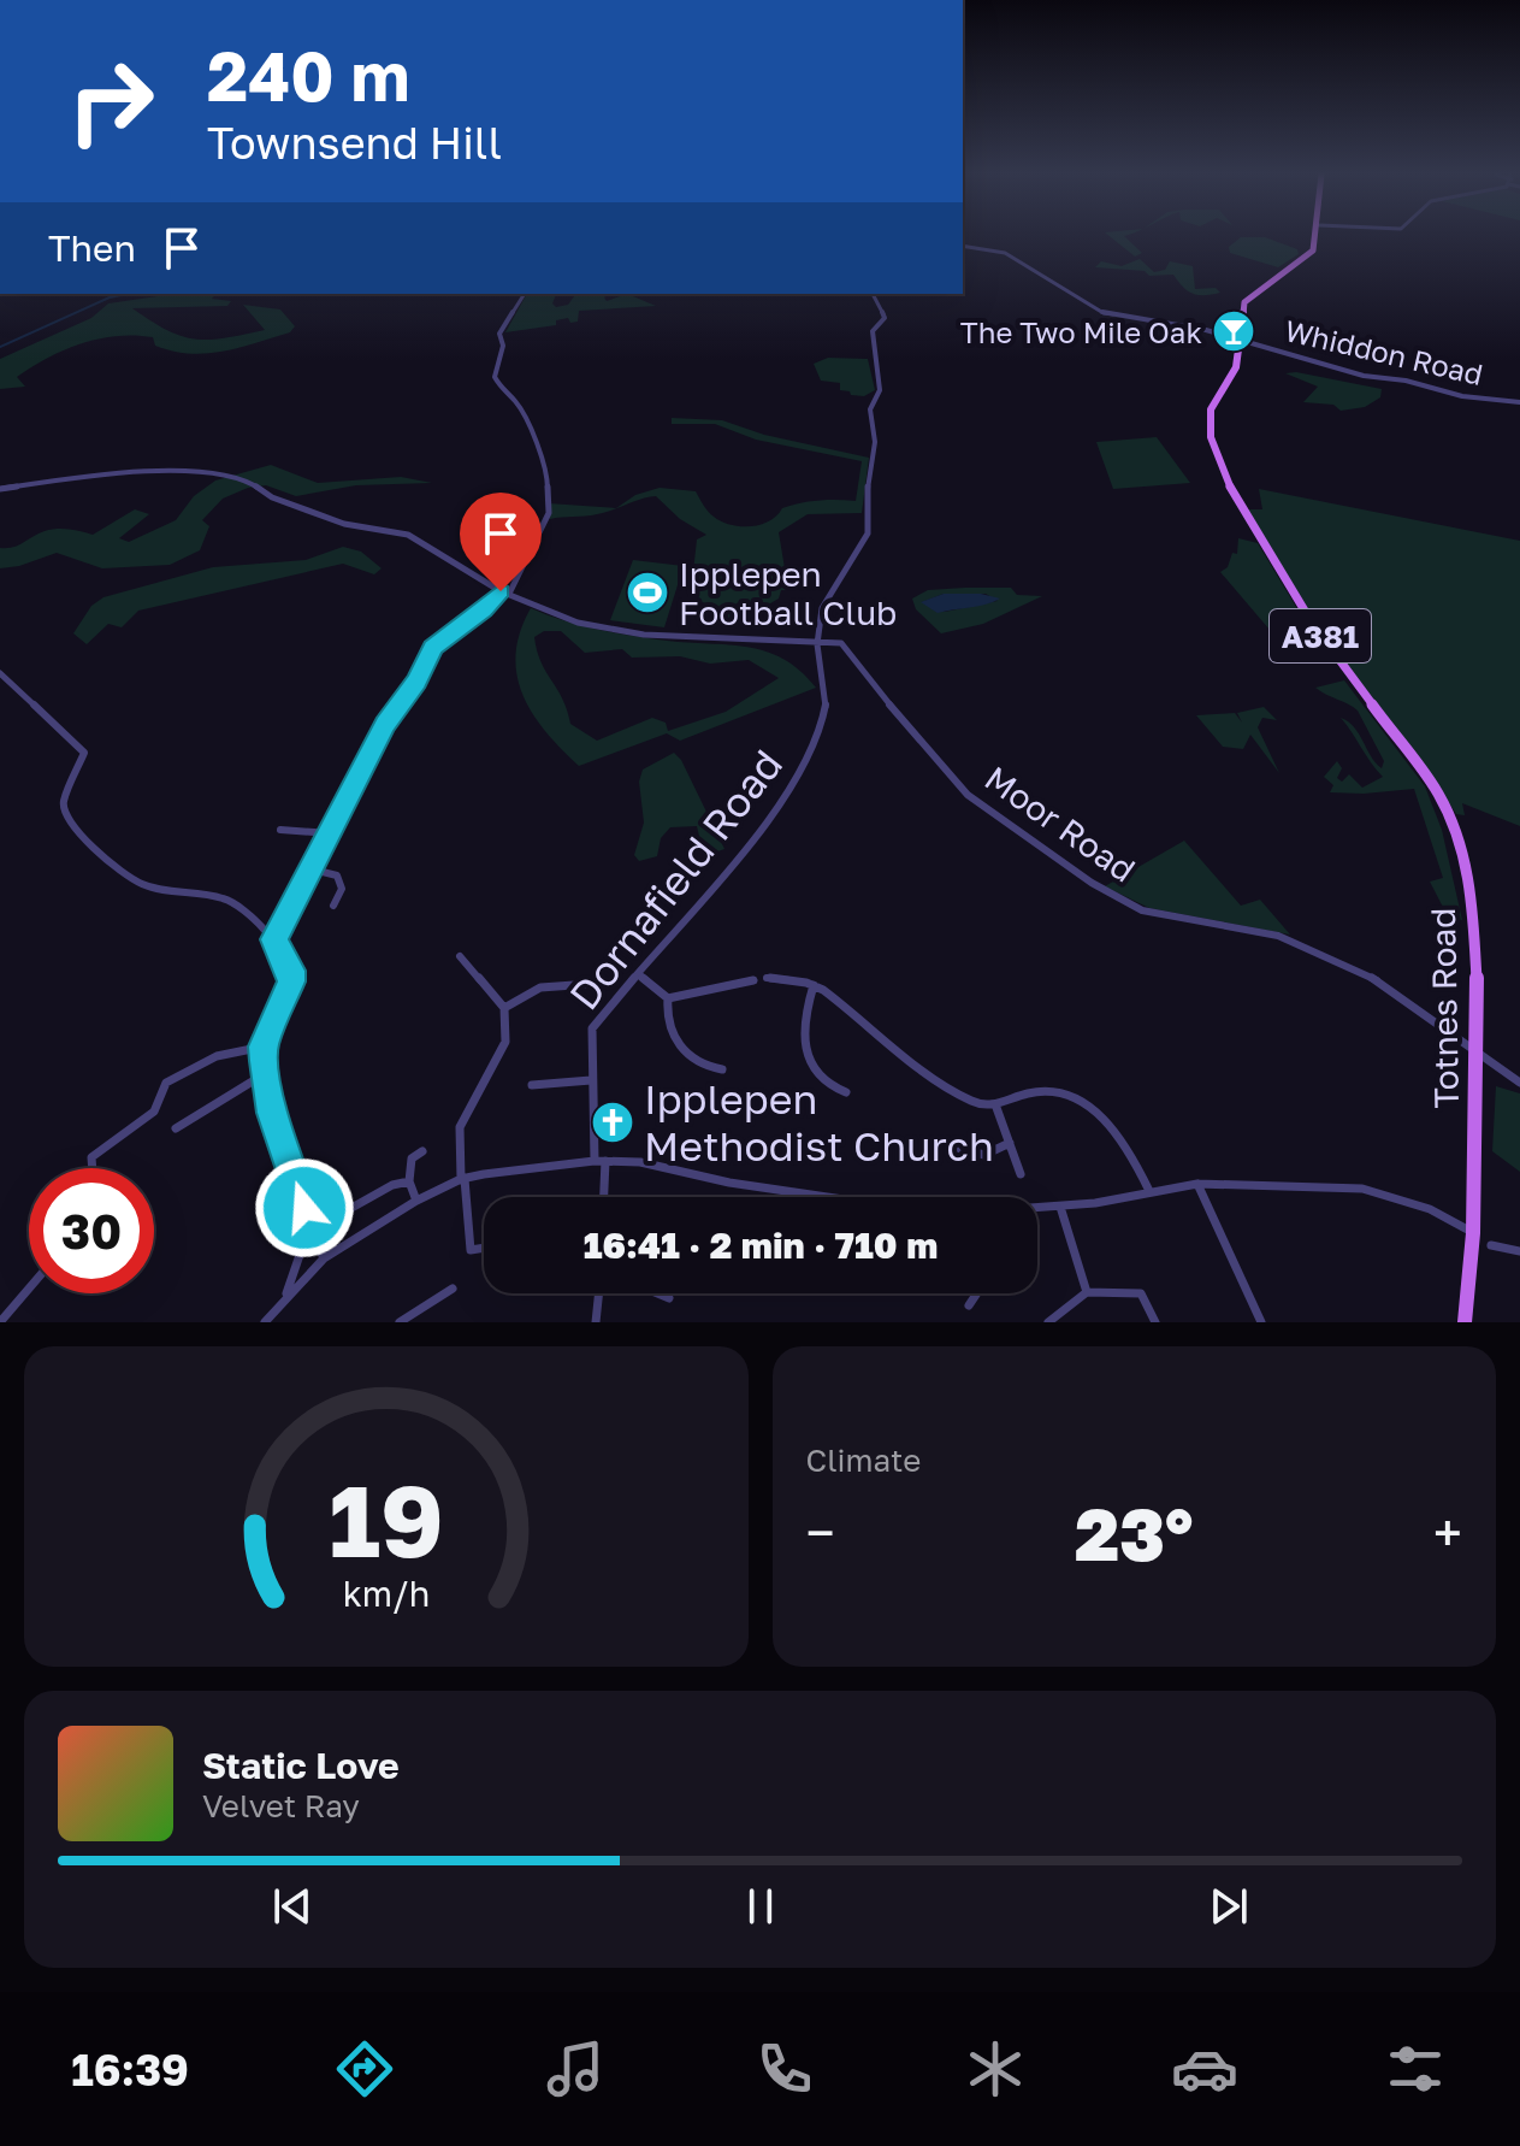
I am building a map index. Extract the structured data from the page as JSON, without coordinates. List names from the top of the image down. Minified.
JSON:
{"streets":{"main road":["A381","Totnes Road"],"street":["Whiddon Road","Moor Road","Dornafield Road"]},"crossings":[["Whiddon Road","Totnes Road"],["Moor Road","Dornafield Road"],["Moor Road","Totnes Road"]],"places":{"bar":["The Two Mile Oak"],"sports":["Ipplepen Football Club"],"church":["Ipplepen Methodist Church"]},"page":{"turn":["240 m","Townsend Hill"],"then":"Then","limit":"30","trip":"16:41 · 2 min · 710 m","tile":"Climate","heat":["−","23°","+"],"song":["Static Love","Velvet Ray"],"tabs":"16:39","gauge":["19","km/h"]}}
